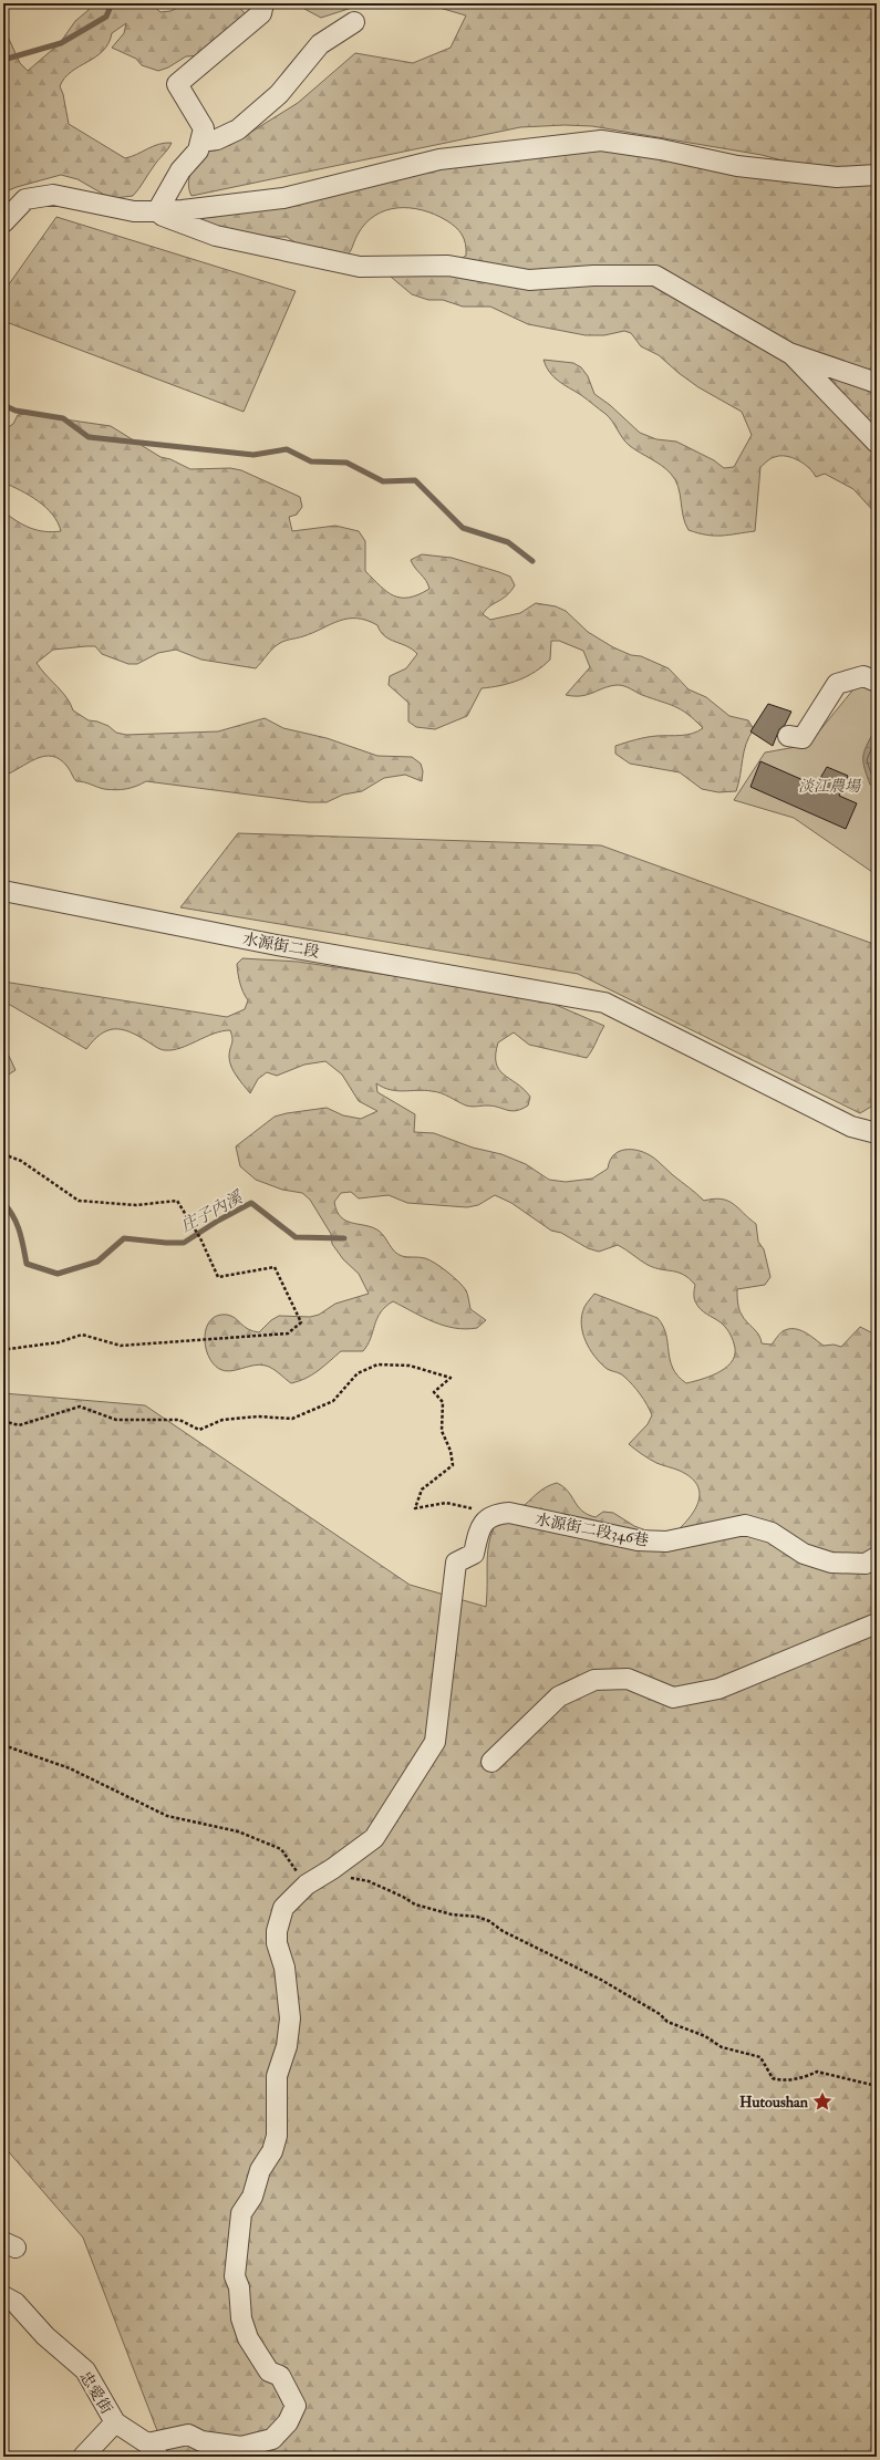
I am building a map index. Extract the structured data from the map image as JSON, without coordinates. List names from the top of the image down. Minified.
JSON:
{"streets":{"street":["水源街二段","水源街二段346巷","忠愛街"]},"water":["庄子內溪"],"parks":["淡江農場"],"places":{"place":["Hutoushan"]}}
